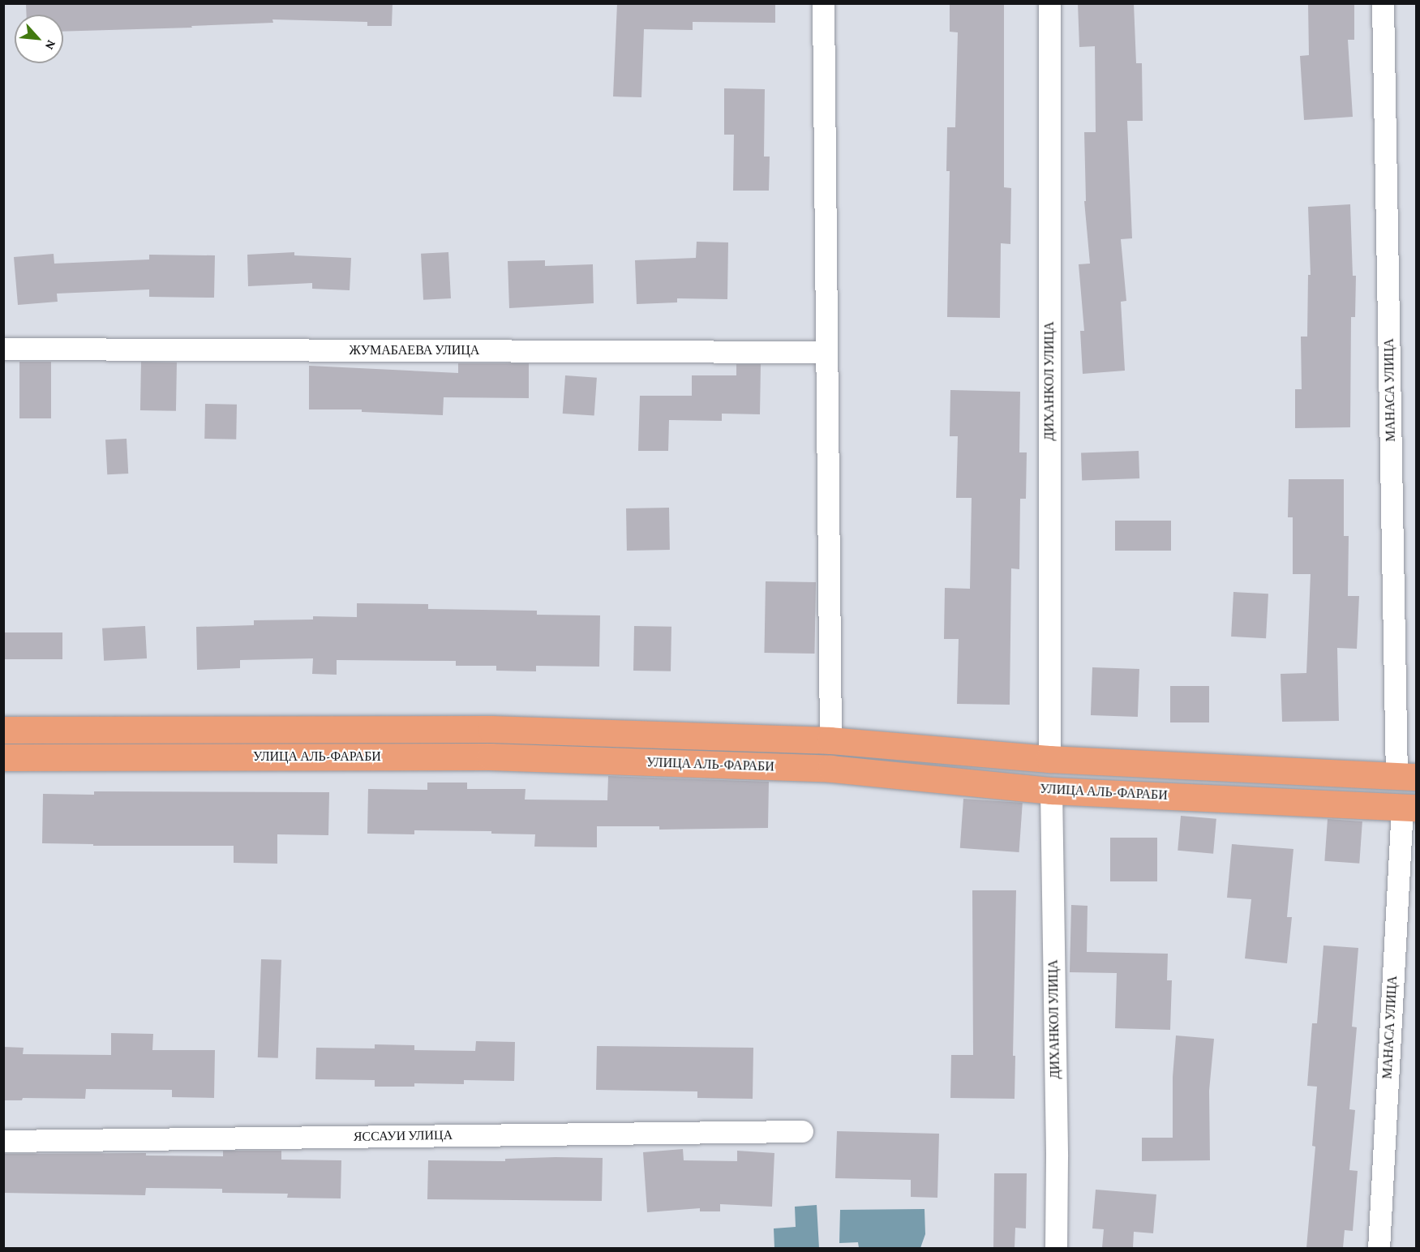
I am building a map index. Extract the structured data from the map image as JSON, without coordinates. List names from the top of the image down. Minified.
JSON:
{"streets":{"main road":["УЛИЦА АЛЬ-ФАРАБИ"],"street":["ЖУМАБАЕВА УЛИЦА","ДИХАНКОЛ УЛИЦА","МАНАСА УЛИЦА","ЯССАУИ УЛИЦА"]},"crossings":[["ДИХАНКОЛ УЛИЦА","УЛИЦА АЛЬ-ФАРАБИ"],["МАНАСА УЛИЦА","УЛИЦА АЛЬ-ФАРАБИ"]],"north":"bottom right"}
